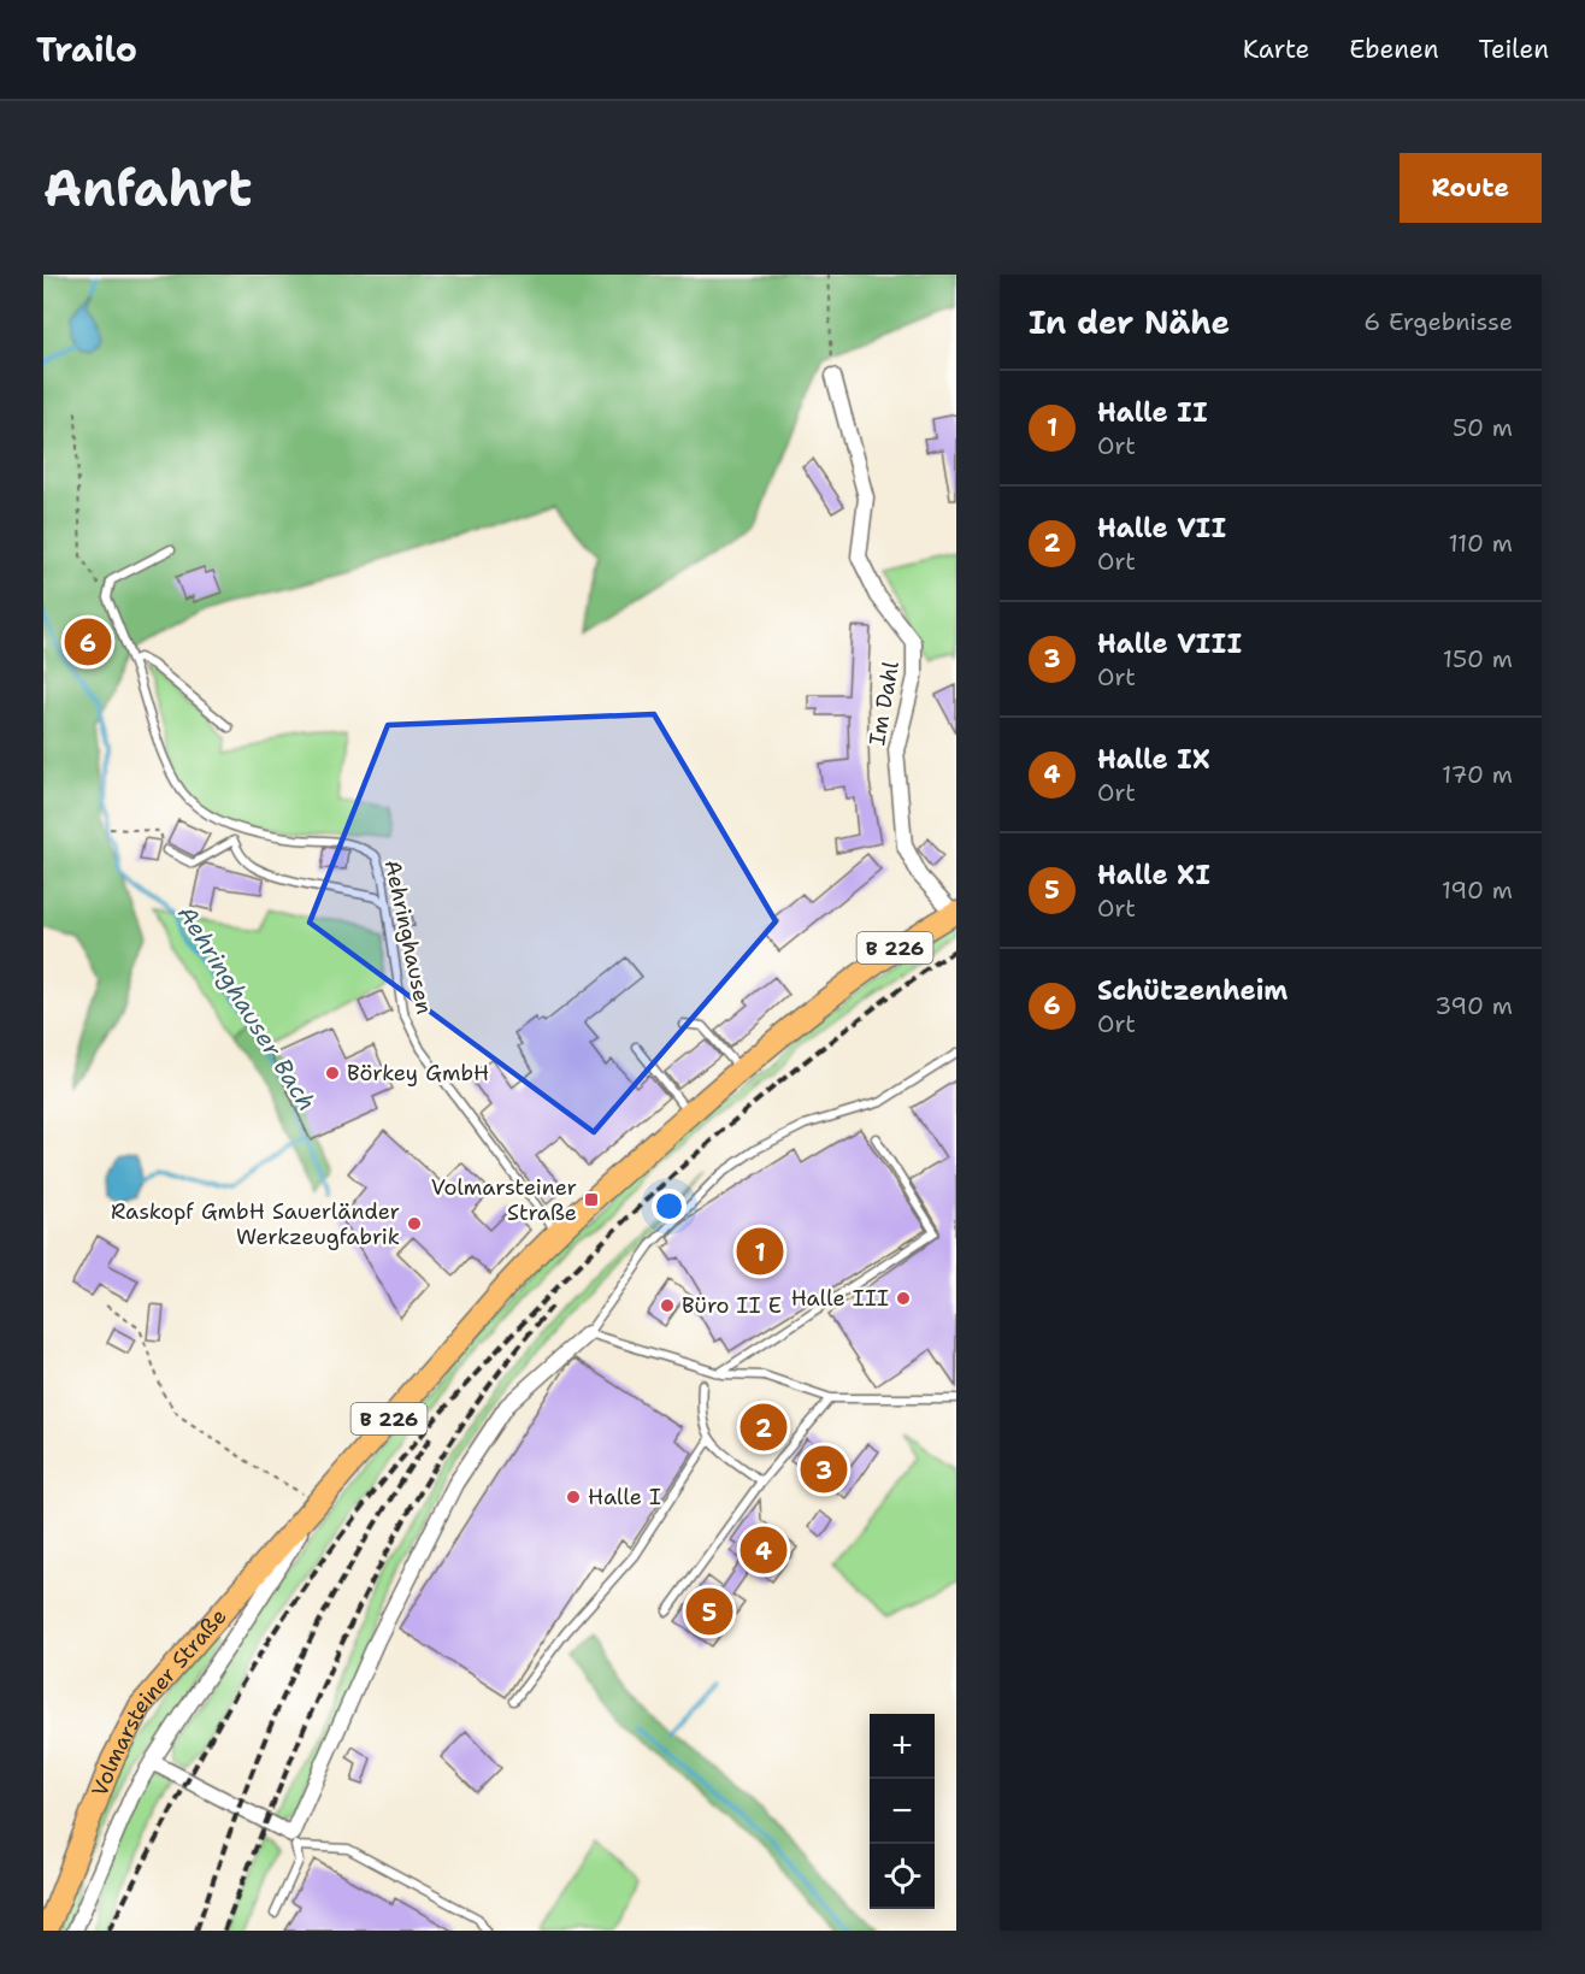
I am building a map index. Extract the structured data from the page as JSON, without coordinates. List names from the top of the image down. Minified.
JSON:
{"streets":{"main road":["B 226","Volmarsteiner Straße"],"street":["Im Dahl"],"lane":["Aehringhausen"]},"crossings":[["Im Dahl","Volmarsteiner Straße"],["Aehringhausen","Volmarsteiner Straße"]],"water":["Aehringhauser Bach"],"places":{"other":["Börkey GmbH","Raskopf GmbH Sauerländer Werkzeugfabrik","Halle III","Büro II E","Halle I"],"transit":["Volmarsteiner Straße"]},"page":{"header":"Trailo","nav":["Karte","Ebenen","Teilen"],"buttons":"Route","title":"Anfahrt","heading":["In der Nähe","6 Ergebnisse"],"list":[{"mark":"1","name":"Halle II","note":"Ort","value":"50 m"},{"mark":"2","name":"Halle VII","note":"Ort","value":"110 m"},{"mark":"3","name":"Halle VIII","note":"Ort","value":"150 m"},{"mark":"4","name":"Halle IX","note":"Ort","value":"170 m"},{"mark":"5","name":"Halle XI","note":"Ort","value":"190 m"},{"mark":"6","name":"Schützenheim","note":"Ort","value":"390 m"}],"pins":["6","1","2","3","4","5"],"map_buttons":["+","−"]}}
